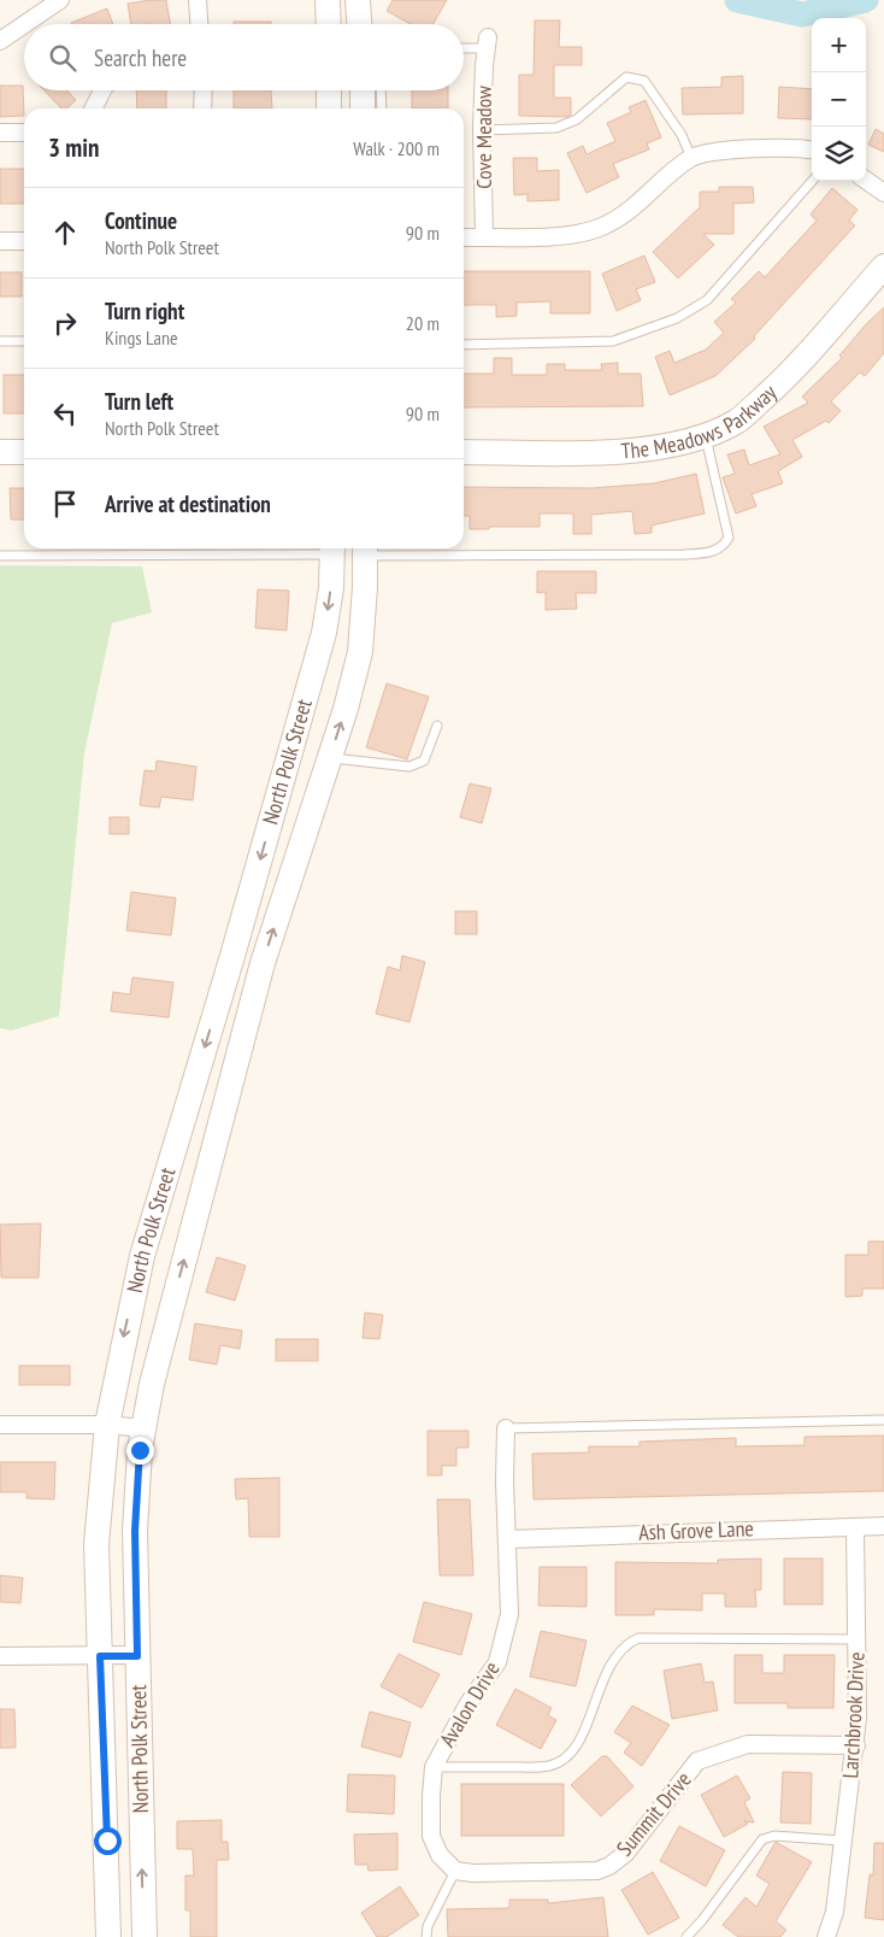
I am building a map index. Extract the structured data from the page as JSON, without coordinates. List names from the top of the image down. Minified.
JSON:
{"streets":{"main road":["The Meadows Parkway","North Polk Street"],"street":["Cove Meadow","Ash Grove Lane","Avalon Drive","Larchbrook Drive","Summit Drive"]},"crossings":[["Ash Grove Lane","Avalon Drive"],["Ash Grove Lane","Larchbrook Drive"],["Avalon Drive","Summit Drive"],["Larchbrook Drive","Summit Drive"]],"page":{"map_buttons":["+","−"],"search":"Search here","heading":["3 min","Walk · 200 m"],"list":[["Continue","North Polk Street","90 m"],["Turn right","Kings Lane","20 m"],["Turn left","North Polk Street","90 m"],"Arrive at destination"]}}
